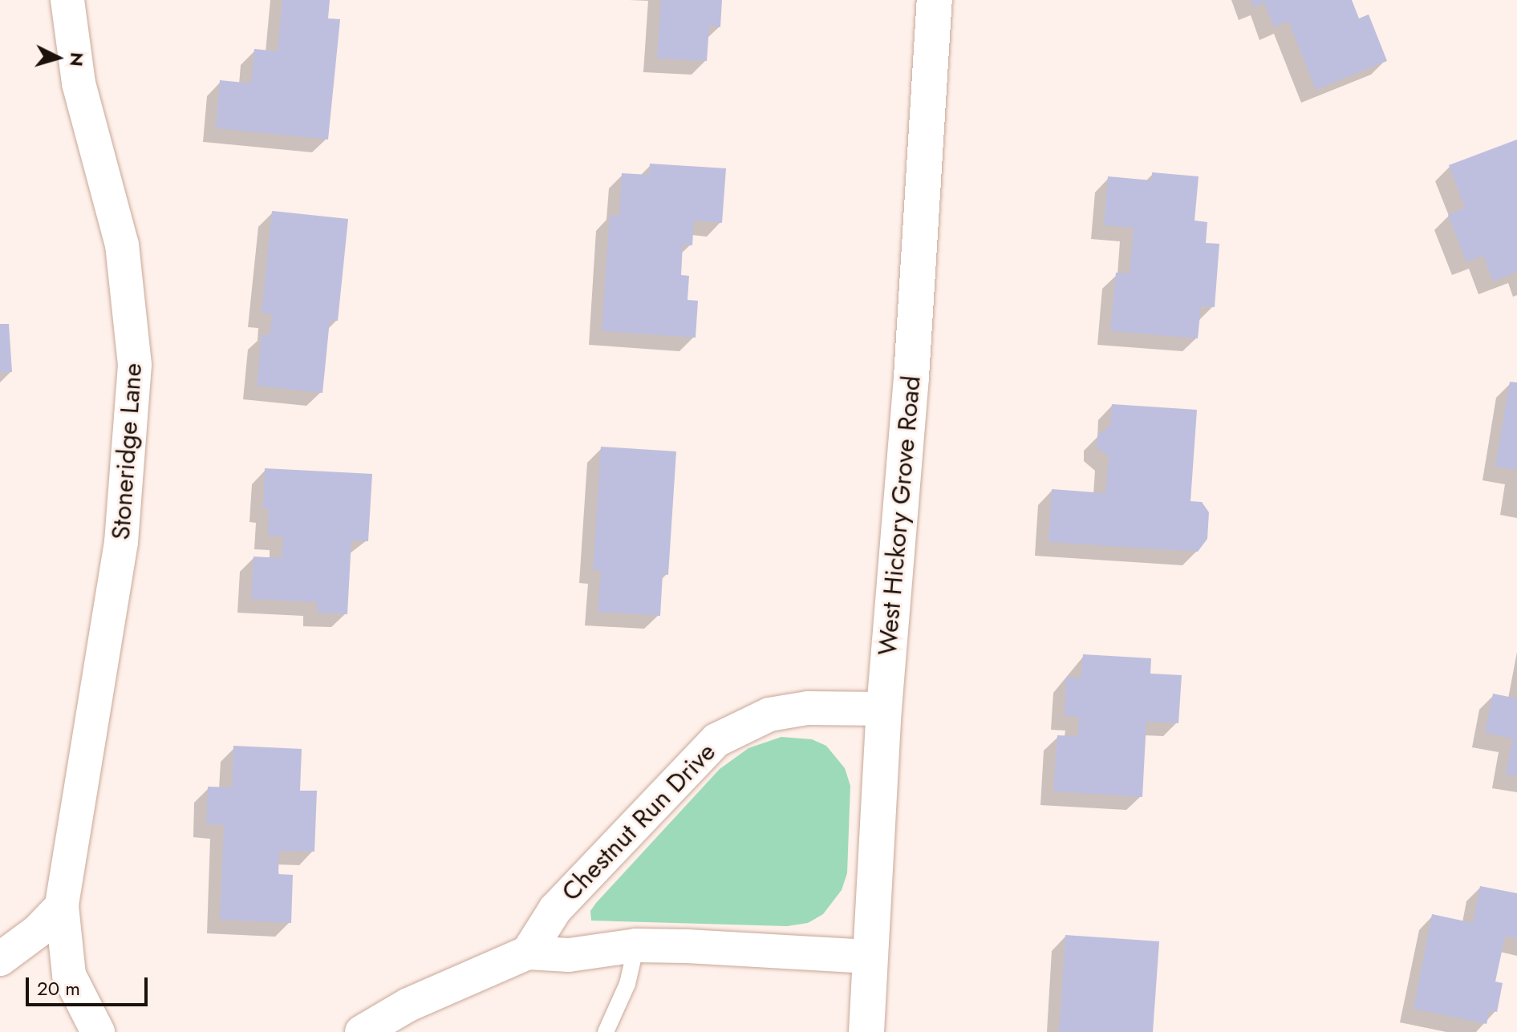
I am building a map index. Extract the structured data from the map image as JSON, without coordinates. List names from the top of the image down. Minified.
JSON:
{"streets":{"street":["Stoneridge Lane","West Hickory Grove Road","Chestnut Run Drive"]},"crossings":[["West Hickory Grove Road","Chestnut Run Drive"]],"scale_bar":"20 m","north":"right"}
